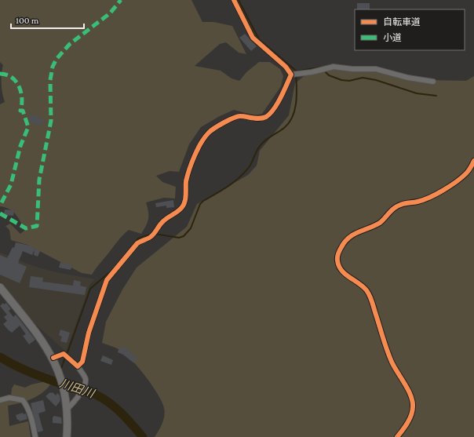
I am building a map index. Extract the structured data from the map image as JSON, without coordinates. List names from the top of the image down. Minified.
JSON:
{"water":["川田川"],"legend":["自転車道","小道"],"scale_bar":"100 m"}
